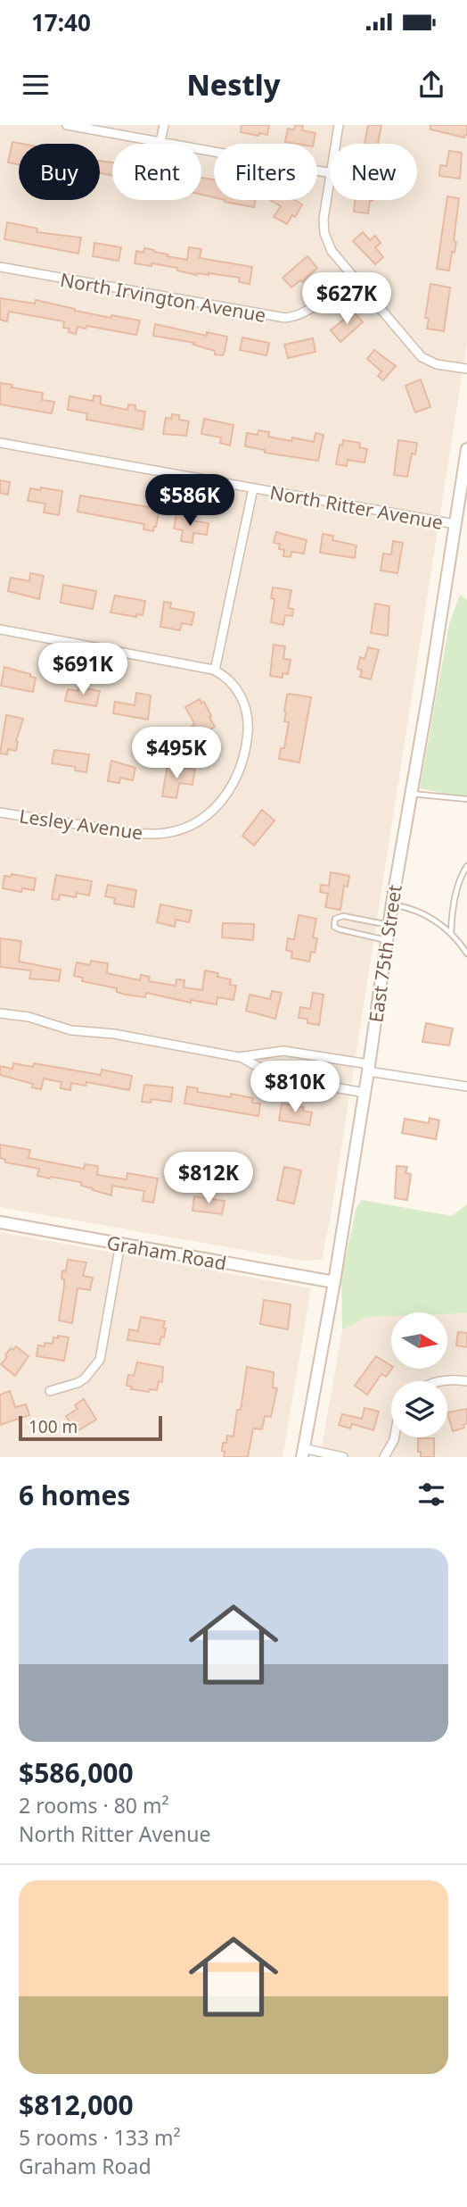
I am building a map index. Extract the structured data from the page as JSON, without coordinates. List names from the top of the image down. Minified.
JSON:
{"streets":{"street":["North Irvington Avenue","North Ritter Avenue","Lesley Avenue","East 75th Street","Graham Road"]},"crossings":[["North Ritter Avenue","East 75th Street"],["East 75th Street","Graham Road"]],"scale_bar":"100 m","north":"right","page":{"status":"17:40","header":"Nestly","chip":["Buy","Rent","Filters","New"],"price":["$627K","$586K","$691K","$495K","$810K","$812K"],"scale":"100 m","heading":"6 homes","list":[{"name":"$586,000","note":"2 rooms · 80 m² · North Ritter Avenue"},{"name":"$812,000","note":"5 rooms · 133 m² · Graham Road"}]}}
